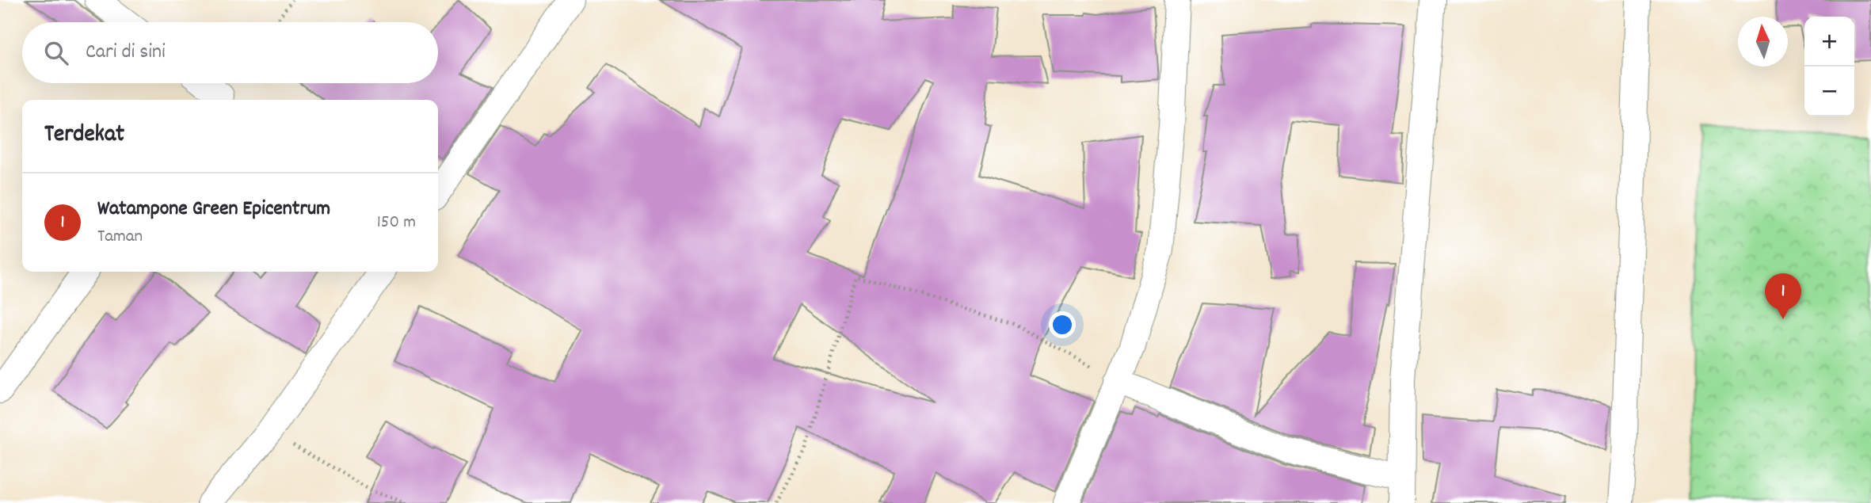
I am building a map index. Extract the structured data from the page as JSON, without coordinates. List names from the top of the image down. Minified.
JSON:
{"north":"top","page":{"map_buttons":["+","−"],"search":"Cari di sini","heading":"Terdekat","list":[{"mark":"1","name":"Watampone Green Epicentrum","note":"Taman","value":"150 m"}],"pins":"1"}}
